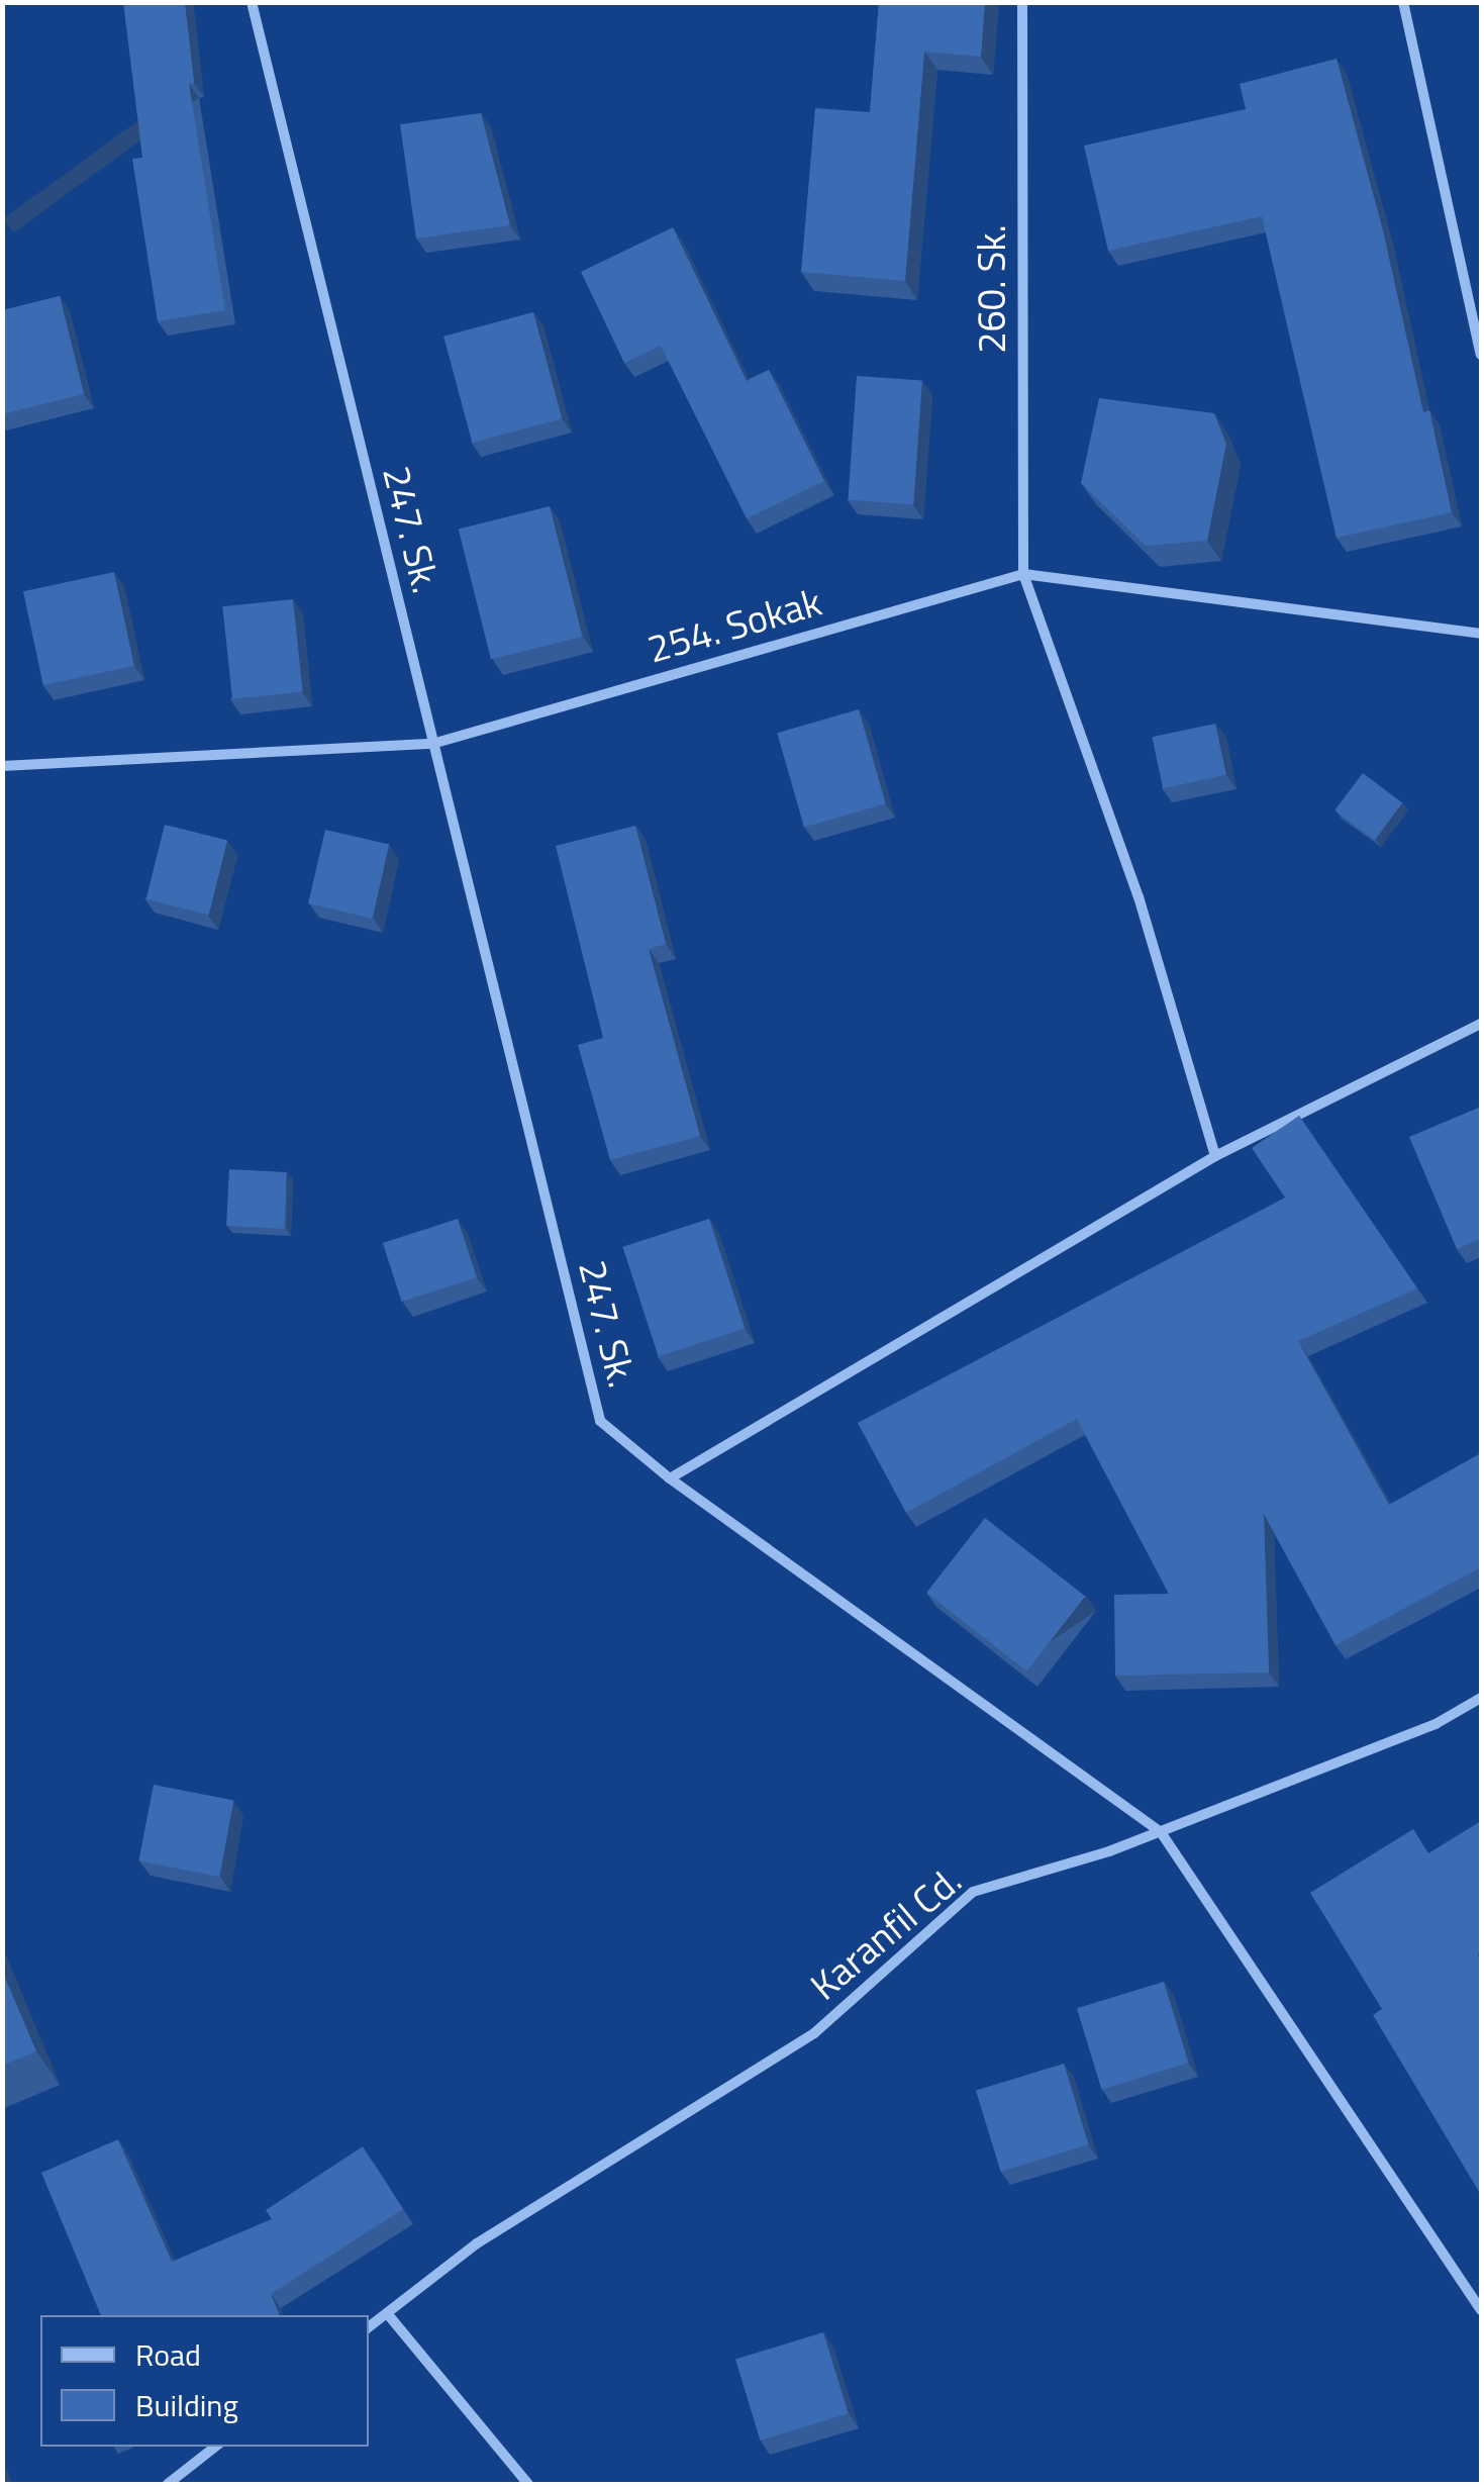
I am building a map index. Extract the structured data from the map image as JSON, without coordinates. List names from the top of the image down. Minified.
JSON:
{"streets":{"street":["260. Sk.","247. Sk.","254. Sokak","Karanfil Cd."]},"crossings":[["260. Sk.","254. Sokak"],["247. Sk.","254. Sokak"],["247. Sk.","Karanfil Cd."]],"legend":["Road","Building"]}
